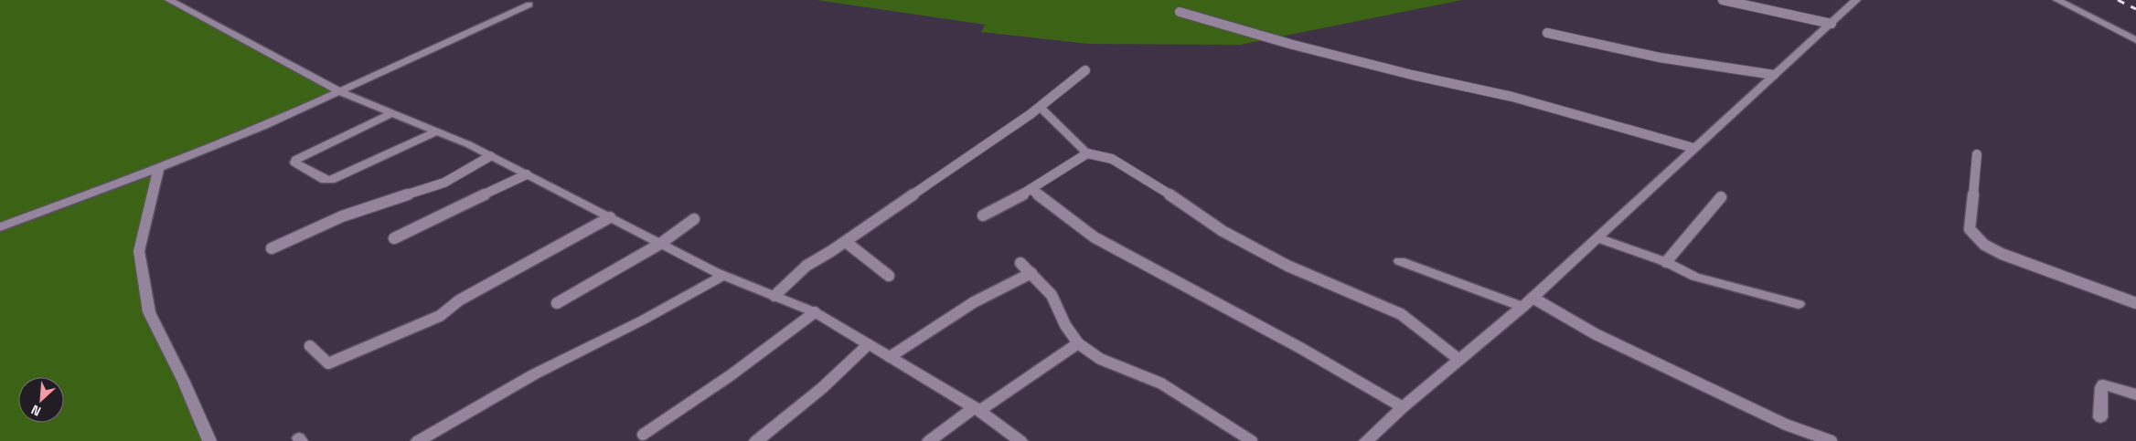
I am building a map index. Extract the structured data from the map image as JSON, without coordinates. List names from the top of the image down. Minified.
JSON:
{"north":"bottom left"}
